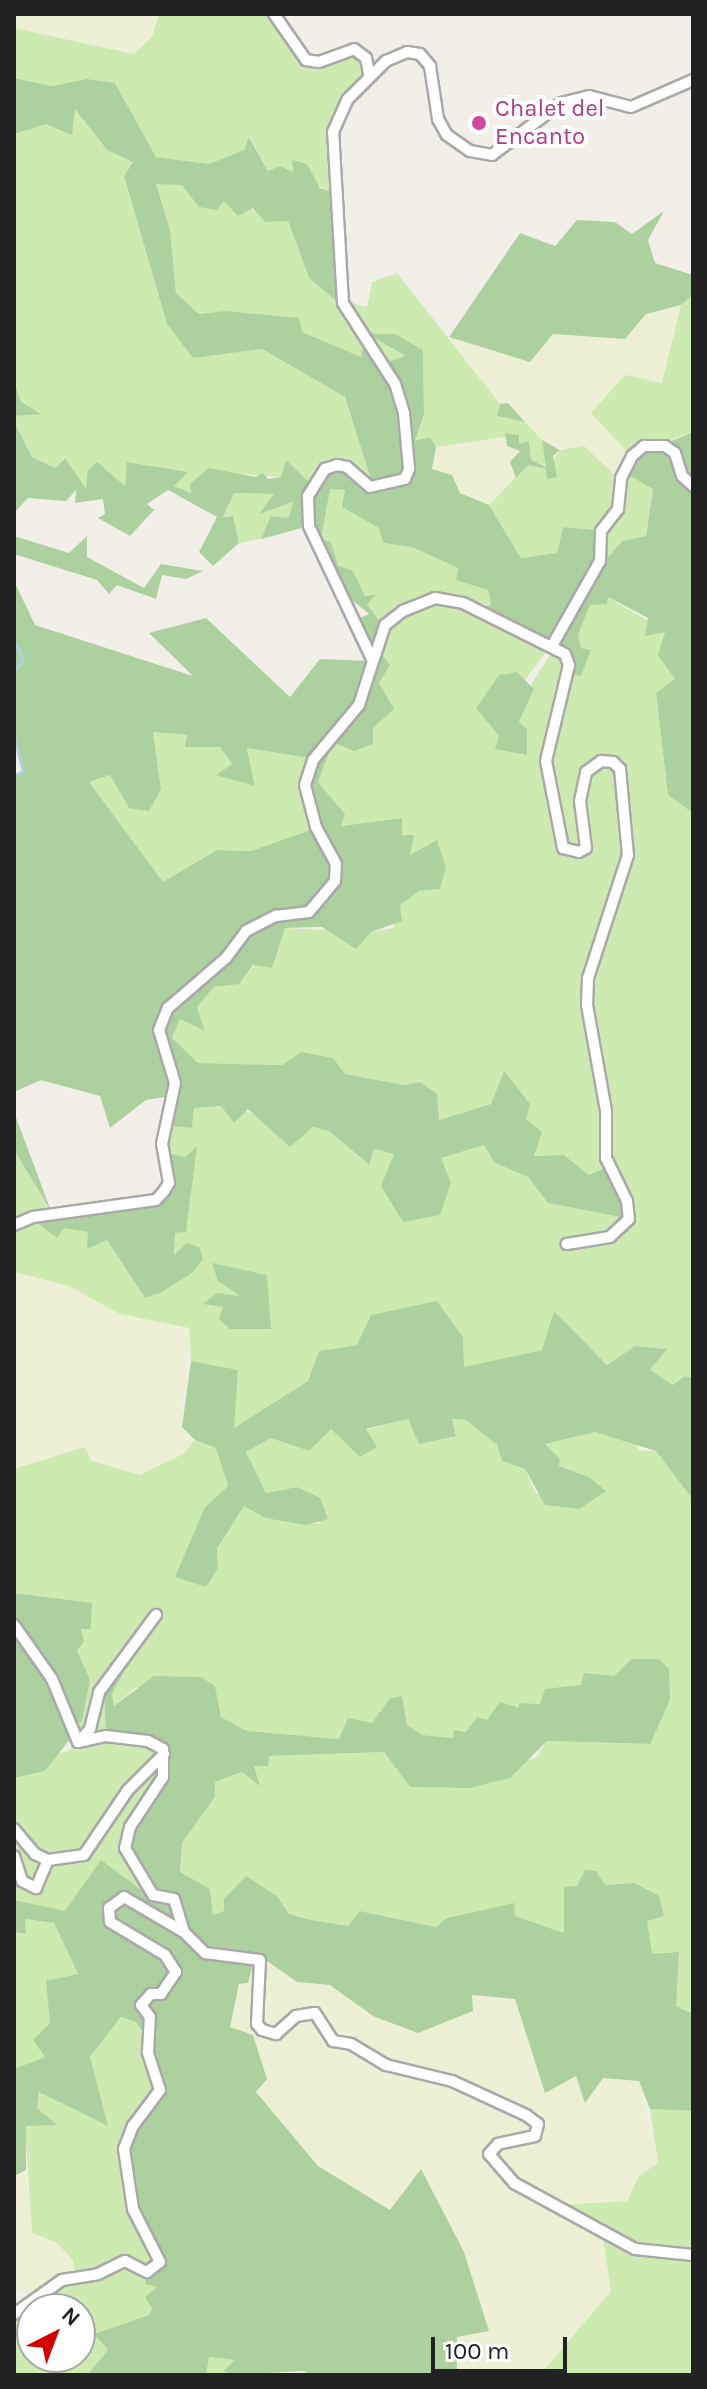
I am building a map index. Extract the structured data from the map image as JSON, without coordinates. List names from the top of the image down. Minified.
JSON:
{"places":["Chalet del Encanto"],"scale_bar":"100 m","north":"top right"}
